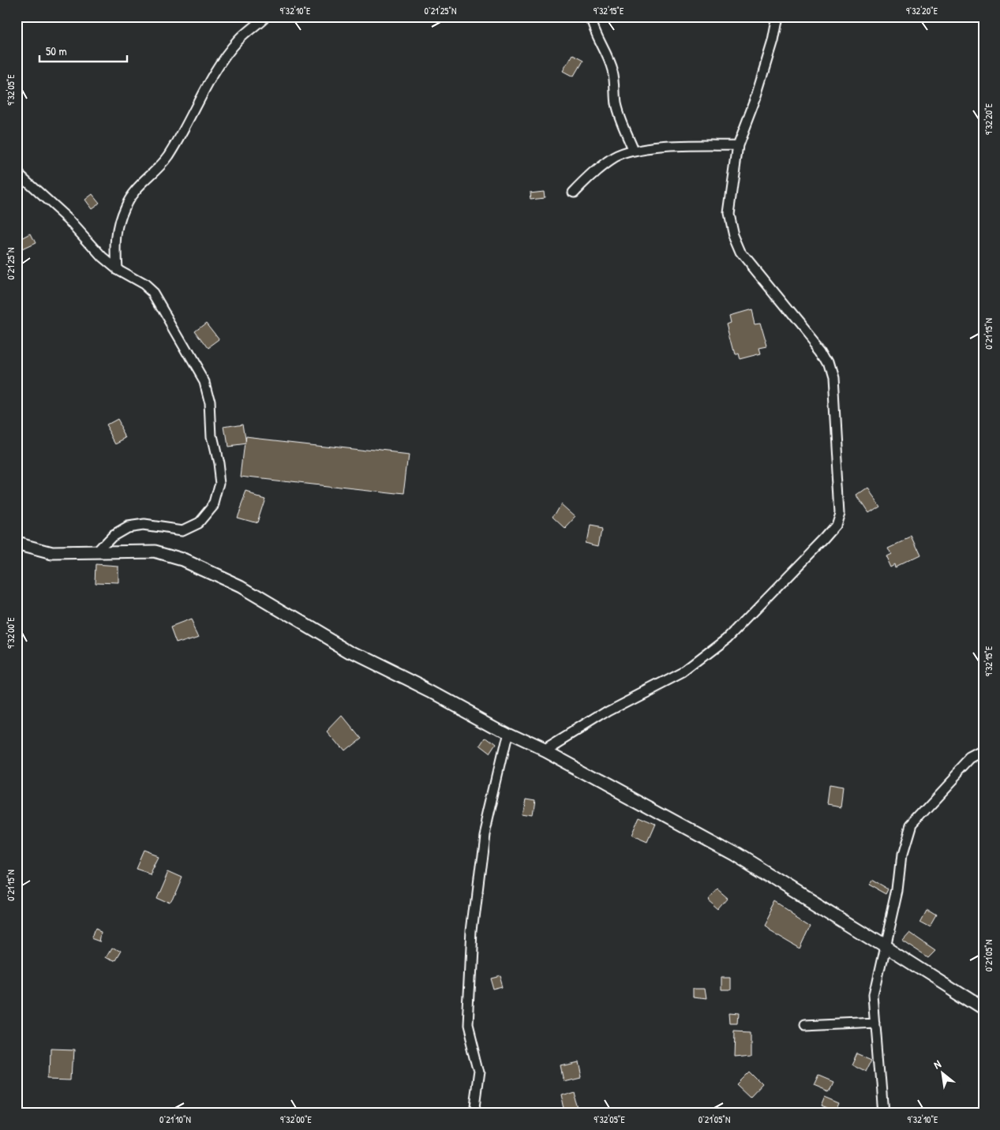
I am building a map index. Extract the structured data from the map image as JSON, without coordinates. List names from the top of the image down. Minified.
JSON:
{"scale_bar":"50 m","north":"top left","coordinates":["9°32'10\"E","0°21'25\"N","9°32'15\"E","9°32'20\"E","9°32'05\"E","0°21'15\"N","9°32'00\"E","0°21'05\"N","0°21'10\"N"]}
